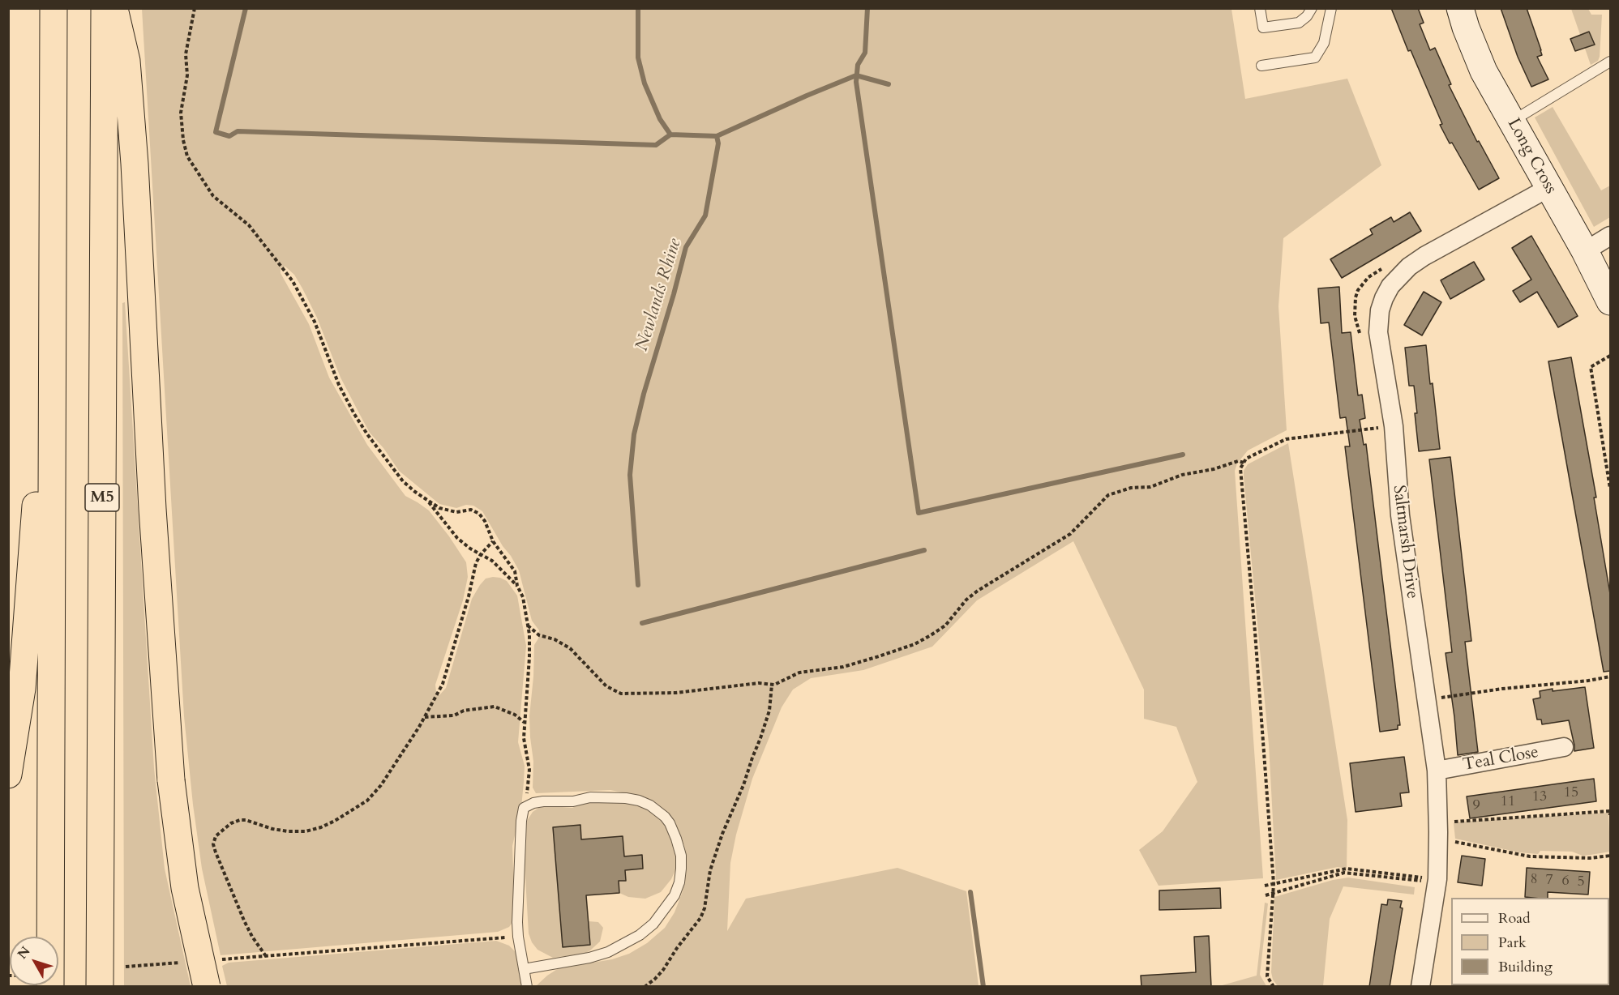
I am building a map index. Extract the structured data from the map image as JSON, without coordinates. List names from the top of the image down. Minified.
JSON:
{"streets":{"highway":["M5"],"street":["Long Cross","Saltmarsh Drive","Teal Close"]},"crossings":[["Long Cross","Saltmarsh Drive"],["Saltmarsh Drive","Teal Close"]],"water":["Newlands Rhine"],"house_numbers":["15","13","11","9","8","7","6","5"],"legend":["Road","Park","Building"],"north":"top left"}
